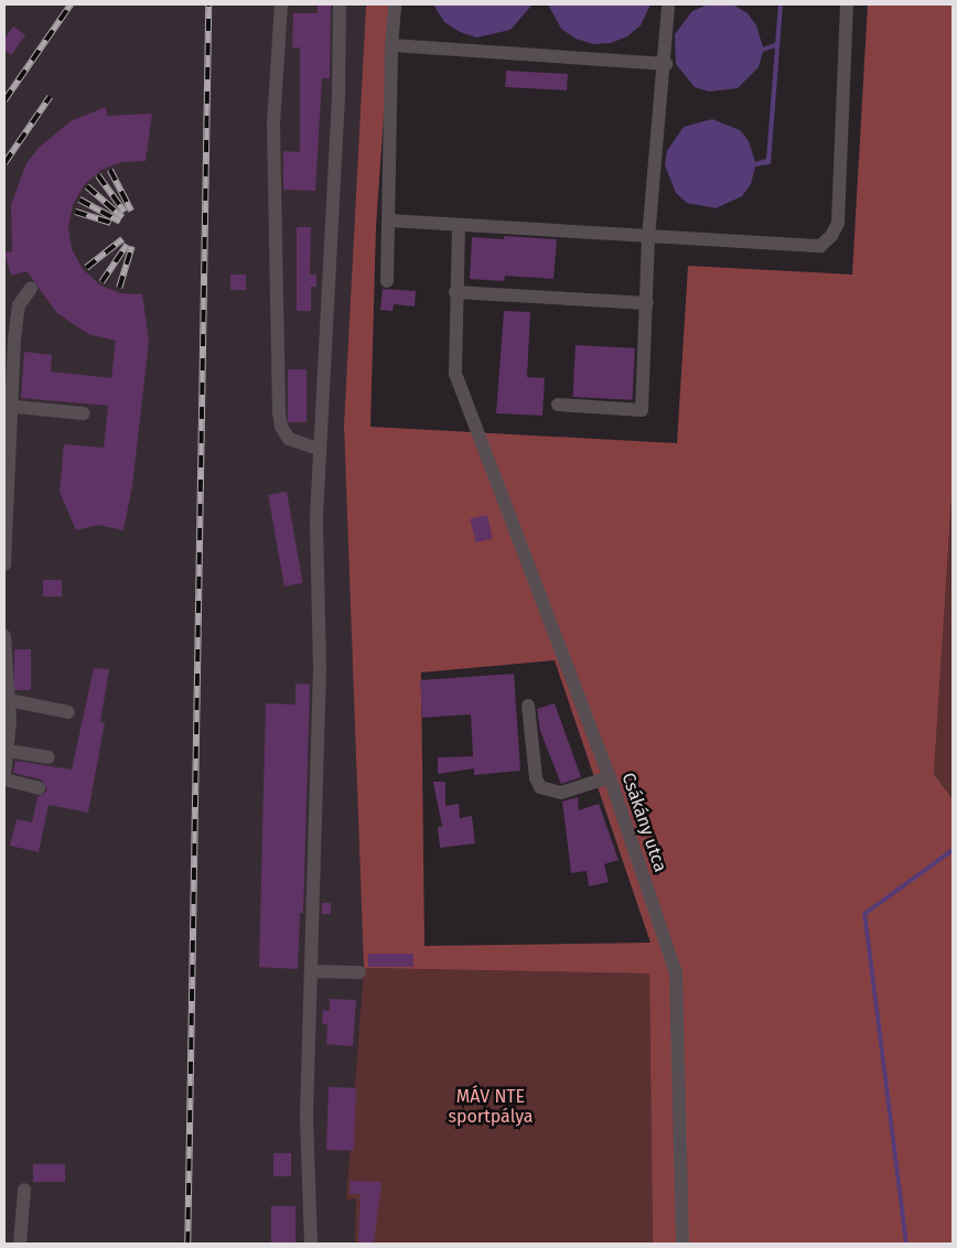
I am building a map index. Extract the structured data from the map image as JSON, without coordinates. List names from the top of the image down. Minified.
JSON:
{"streets":{"street":["Csákány utca"]},"parks":["MÁV NTE sportpálya"]}
